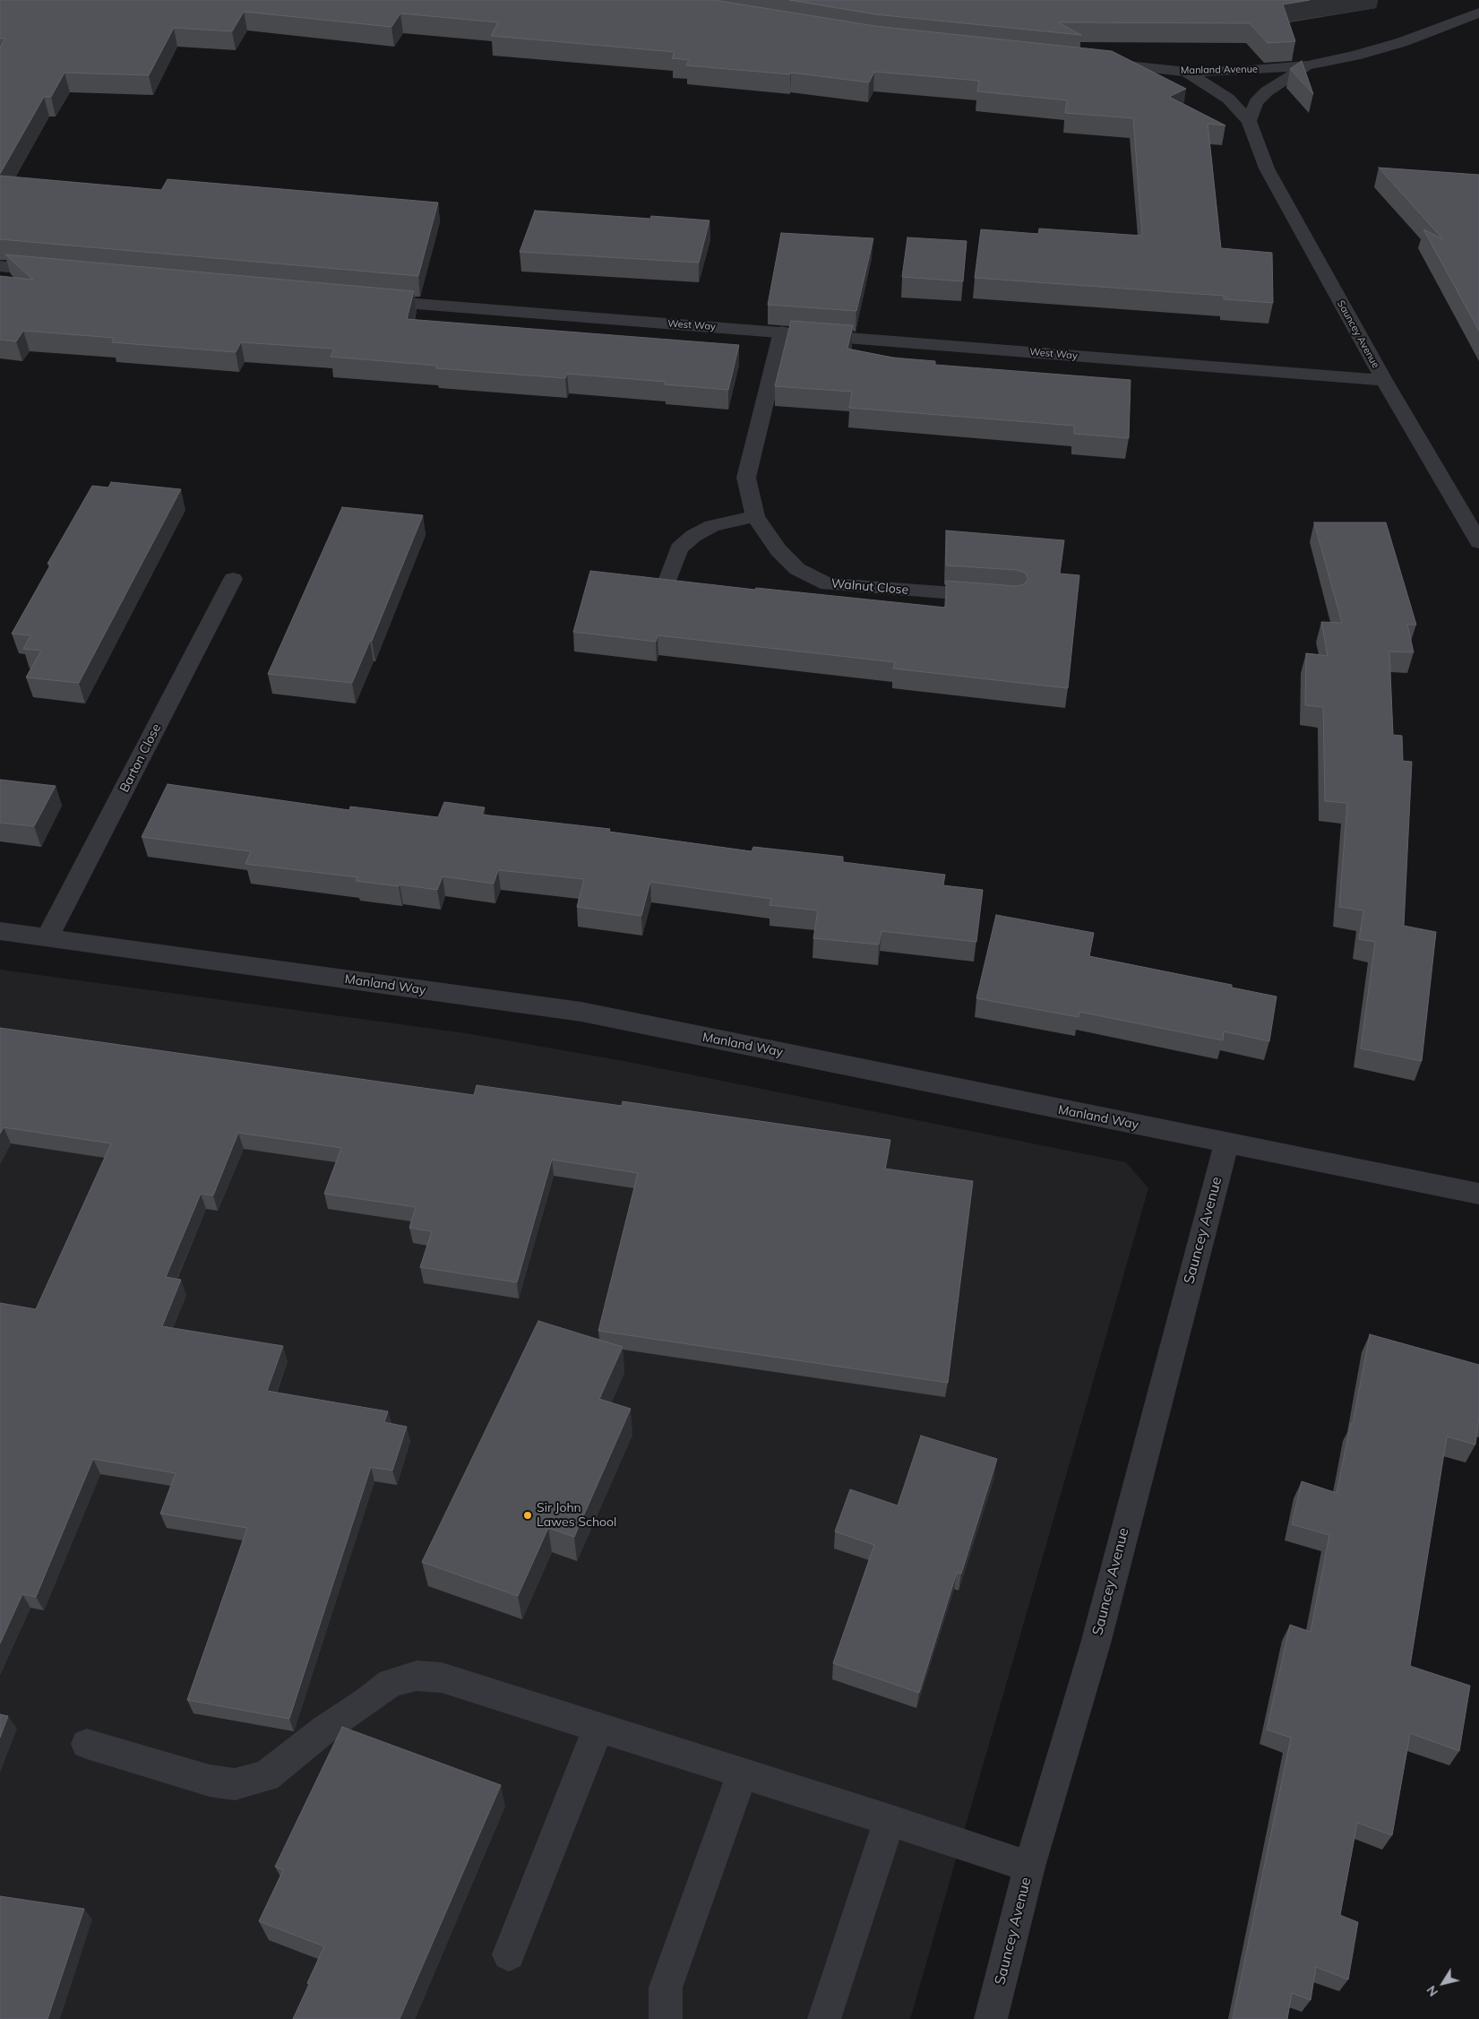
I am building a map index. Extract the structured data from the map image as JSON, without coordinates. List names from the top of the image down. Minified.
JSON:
{"streets":{"street":["Manland Avenue","West Way","Sauncey Avenue","Walnut Close","Barton Close","Manland Way"]},"crossings":[["Manland Avenue","Sauncey Avenue"],["West Way","Sauncey Avenue"],["West Way","Walnut Close"],["Sauncey Avenue","Manland Way"],["Barton Close","Manland Way"]],"places":["Sir John Lawes School"],"north":"bottom left"}
